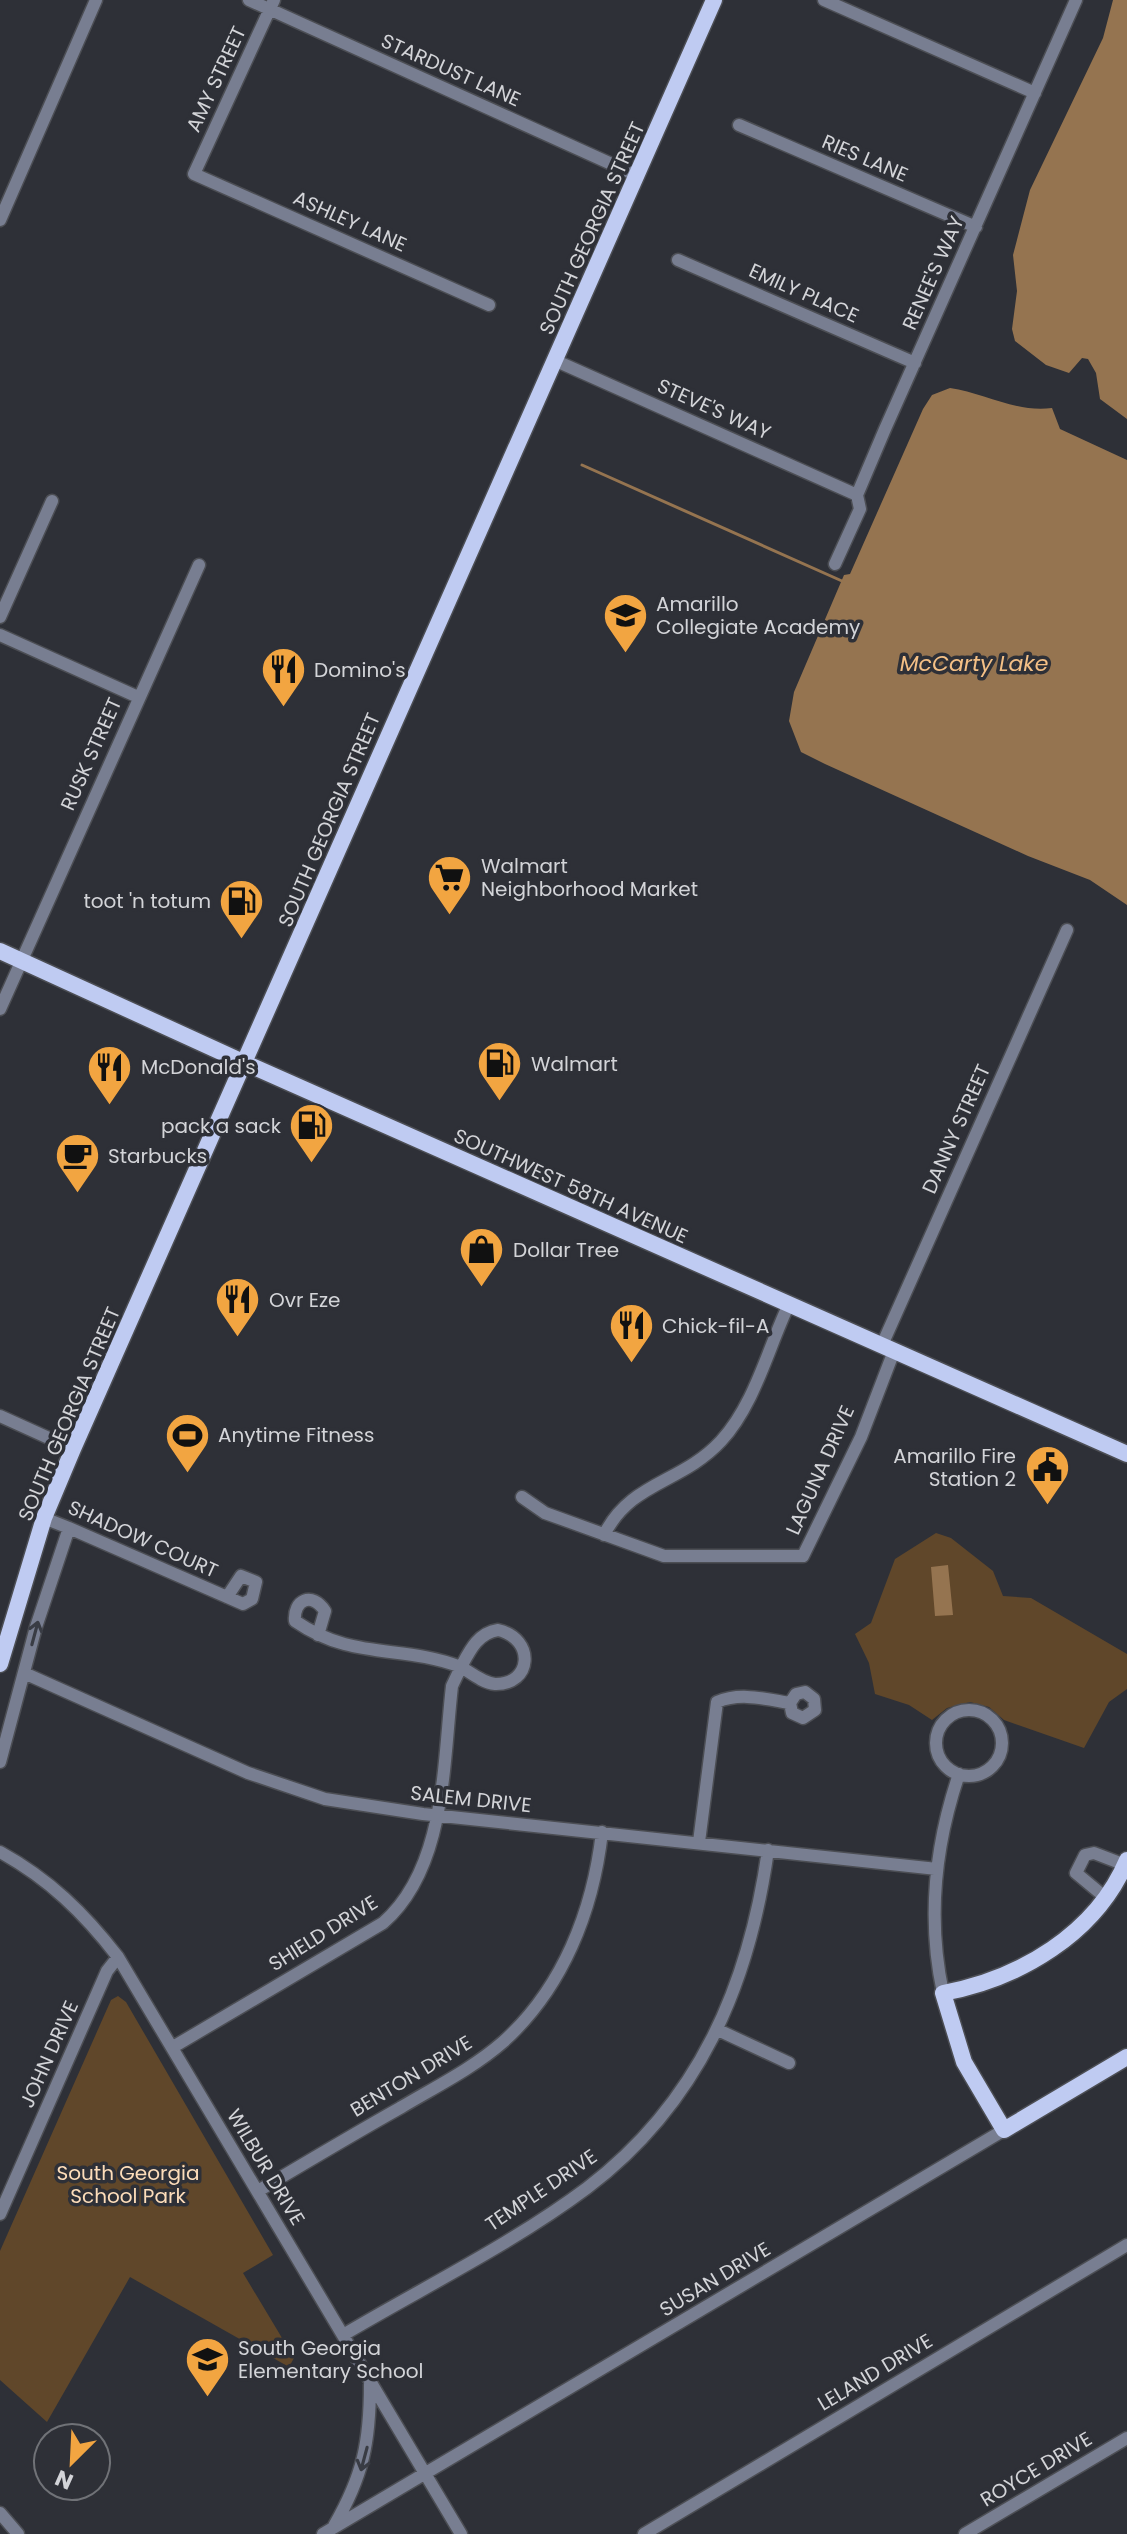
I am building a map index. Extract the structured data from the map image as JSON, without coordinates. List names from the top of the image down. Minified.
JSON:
{"streets":{"main road":["SOUTH GEORGIA STREET","SOUTHWEST 58TH AVENUE","SUSAN DRIVE"],"street":["STARDUST LANE","AMY STREET","RIES LANE","ASHLEY LANE","RENEE'S WAY","EMILY PLACE","STEVE'S WAY","RUSK STREET","DANNY STREET","LAGUNA DRIVE","SHADOW COURT","SALEM DRIVE","SHIELD DRIVE","JOHN DRIVE","BENTON DRIVE","WILBUR DRIVE","TEMPLE DRIVE","LELAND DRIVE","ROYCE DRIVE"]},"crossings":[["STARDUST LANE","AMY STREET"],["STARDUST LANE","SOUTH GEORGIA STREET"],["AMY STREET","ASHLEY LANE"],["RIES LANE","RENEE'S WAY"],["SOUTH GEORGIA STREET","STEVE'S WAY"],["SOUTH GEORGIA STREET","SOUTHWEST 58TH AVENUE"],["SOUTH GEORGIA STREET","SHADOW COURT"],["RENEE'S WAY","EMILY PLACE"],["RENEE'S WAY","STEVE'S WAY"],["RUSK STREET","SOUTHWEST 58TH AVENUE"],["DANNY STREET","SOUTHWEST 58TH AVENUE"],["DANNY STREET","LAGUNA DRIVE"],["SOUTHWEST 58TH AVENUE","LAGUNA DRIVE"],["SALEM DRIVE","SHIELD DRIVE"],["SALEM DRIVE","BENTON DRIVE"],["SALEM DRIVE","TEMPLE DRIVE"],["SHIELD DRIVE","WILBUR DRIVE"],["JOHN DRIVE","WILBUR DRIVE"],["BENTON DRIVE","WILBUR DRIVE"],["WILBUR DRIVE","TEMPLE DRIVE"],["WILBUR DRIVE","SUSAN DRIVE"]],"water":["McCarty Lake"],"parks":["South Georgia School Park"],"places":{"school or university":["Amarillo Collegiate Academy","South Georgia Elementary School"],"restaurant":["Domino's","McDonald's","Ovr Eze","Chick-fil-A"],"supermarket":["Walmart Neighborhood Market"],"fuel station":["toot 'n totum","Walmart","pack a sack"],"cafe":["Starbucks"],"shop":["Dollar Tree"],"sports":["Anytime Fitness"],"public building":["Amarillo Fire Station 2"]},"north":"bottom left"}
